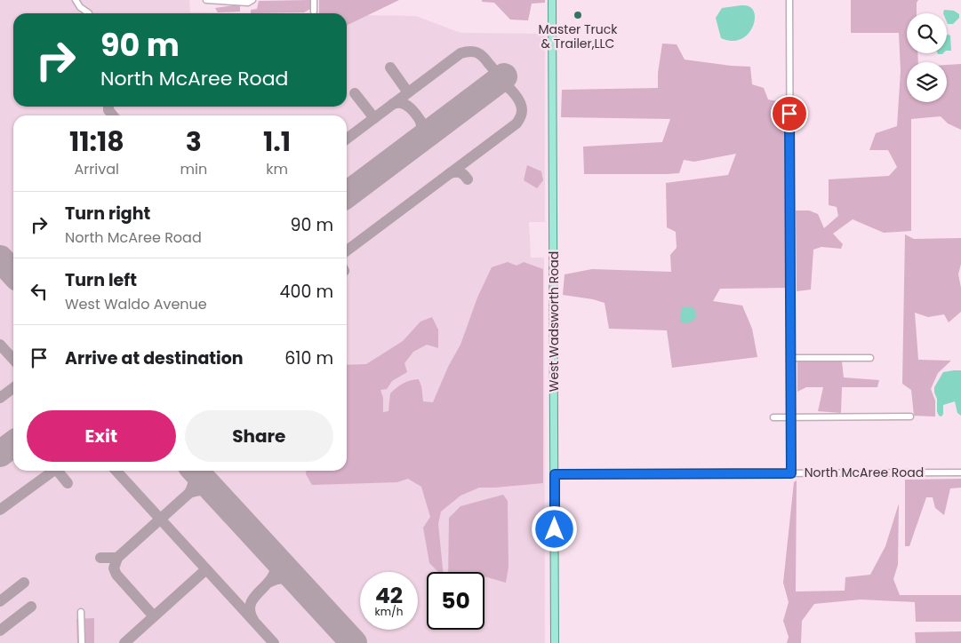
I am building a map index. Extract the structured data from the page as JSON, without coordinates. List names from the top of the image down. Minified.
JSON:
{"streets":{"main road":["West Wadsworth Road"],"street":["North McAree Road"]},"crossings":[["West Wadsworth Road","North McAree Road"]],"places":["Master Truck & Trailer,LLC"],"page":{"turn":["90 m","North McAree Road"],"eta":["11:18","Arrival","3","min","1.1","km"],"list":[{"name":"Turn right","note":"North McAree Road","value":"90 m"},{"name":"Turn left","note":"West Waldo Avenue","value":"400 m"},{"name":"Arrive at destination","value":"610 m"}],"buttons":["Exit","Share"],"speed":"42 km/h","limit":"50"}}
